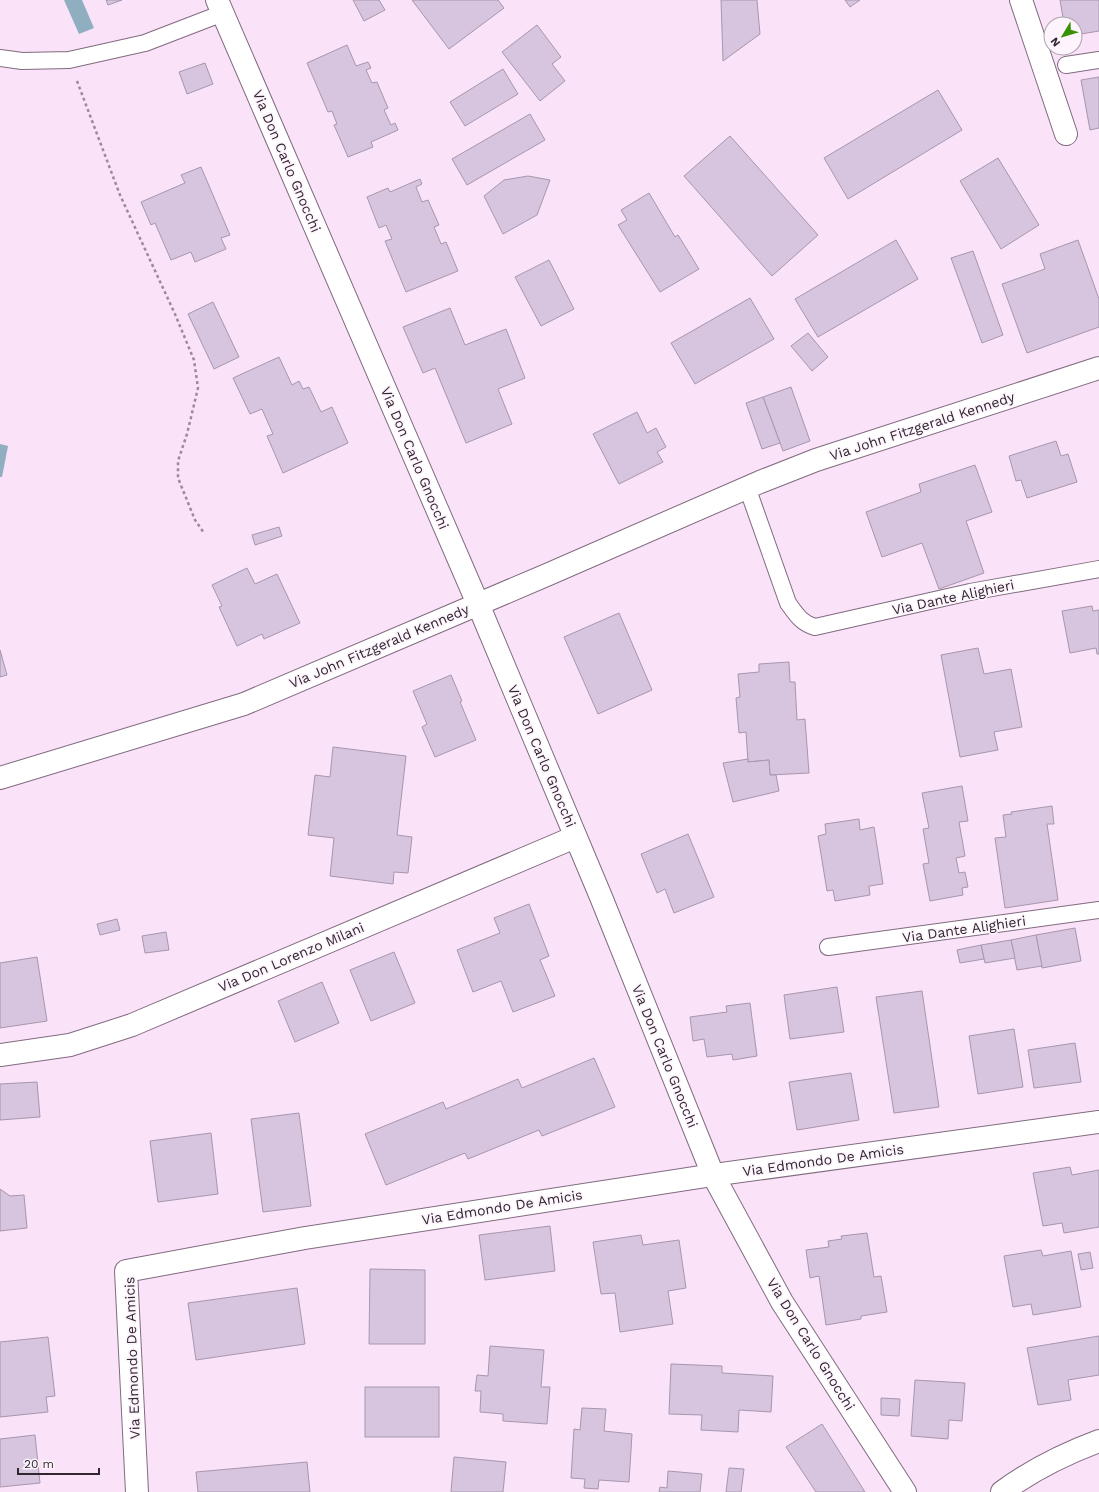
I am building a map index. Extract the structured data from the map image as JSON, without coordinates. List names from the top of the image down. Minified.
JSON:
{"streets":{"street":["Via Don Carlo Gnocchi","Via John Fitzgerald Kennedy","Via Don Lorenzo Milani","Via Edmondo De Amicis"],"lane":["Via Dante Alighieri"]},"crossings":[["Via Don Carlo Gnocchi","Via John Fitzgerald Kennedy"],["Via Don Carlo Gnocchi","Via Don Lorenzo Milani"],["Via Don Carlo Gnocchi","Via Edmondo De Amicis"],["Via John Fitzgerald Kennedy","Via Dante Alighieri"]],"scale_bar":"20 m","north":"bottom left"}
